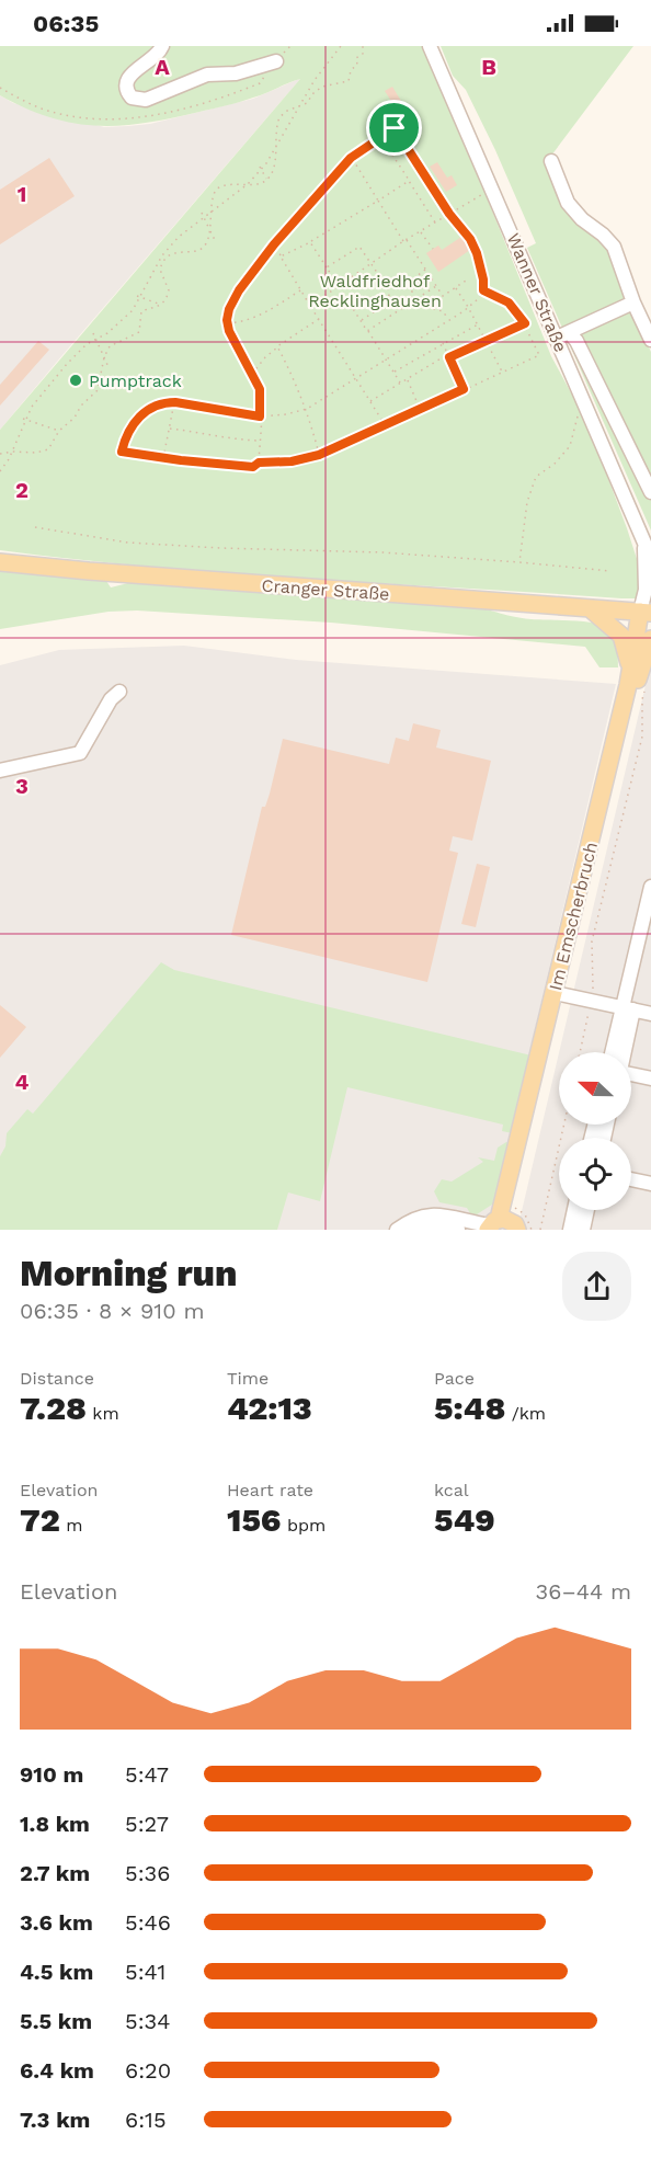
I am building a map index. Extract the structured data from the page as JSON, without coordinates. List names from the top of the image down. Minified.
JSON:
{"streets":{"main road":["Cranger Straße","Im Emscherbruch"],"street":["Wanner Straße"]},"crossings":[["Wanner Straße","Cranger Straße"],["Wanner Straße","Im Emscherbruch"],["Cranger Straße","Im Emscherbruch"]],"parks":["Waldfriedhof Recklinghausen"],"places":["Pumptrack"],"north":"left","page":{"status":"06:35","heading":["Morning run","06:35 · 8 × 910 m"],"stats":[["Distance","7.28 km"],["Time","42:13"],["Pace","5:48 /km"],["Elevation","72 m"],["Heart rate","156 bpm"],["kcal","549"]],"chart":["Elevation","36–44 m"],"list":[{"name":"910 m","note":"5:47"},{"name":"1.8 km","note":"5:27"},{"name":"2.7 km","note":"5:36"},{"name":"3.6 km","note":"5:46"},{"name":"4.5 km","note":"5:41"},{"name":"5.5 km","note":"5:34"},{"name":"6.4 km","note":"6:20"},{"name":"7.3 km","note":"6:15"}]},"grid":{"columns":["A","B"],"rows":["1","2","3","4"]}}
